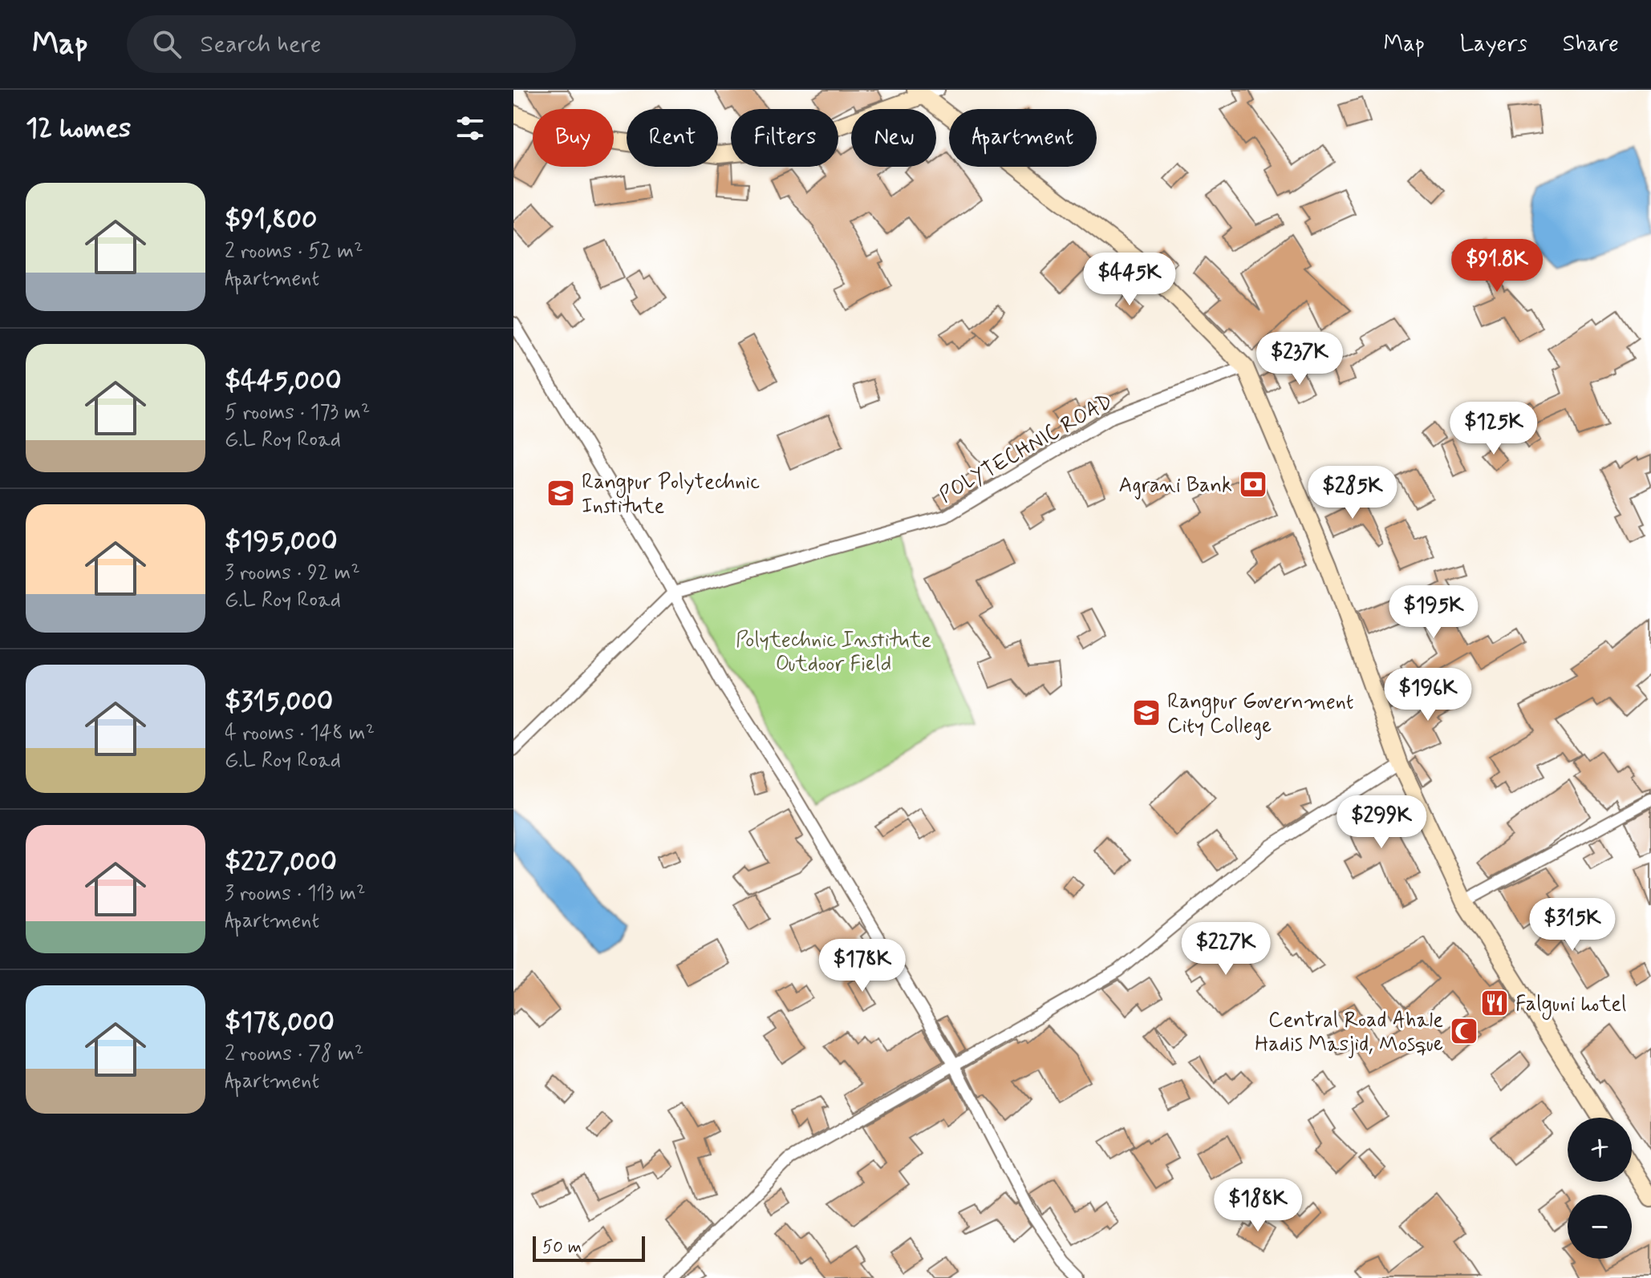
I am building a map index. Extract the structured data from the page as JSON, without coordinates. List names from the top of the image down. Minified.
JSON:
{"streets":{"street":["POLYTECHNIC ROAD"]},"parks":["Polytechnic Institute Outdoor Field"],"places":{"bank":["Agrani Bank"],"school or university":["Rangpur Polytechnic Institute","Rangpur Government City College"],"restaurant":["Falguni hotel"],"mosque":["Central Road Ahale Hadis Masjid, Mosque"]},"scale_bar":"50 m","page":{"header":"Map","search":"Search here","nav":["Map","Layers","Share"],"heading":"12 homes","chip":["Buy","Rent","Filters","New","Apartment"],"list":[{"name":"$91,800","note":"2 rooms · 52 m² · Apartment"},{"name":"$445,000","note":"5 rooms · 173 m² · G.L Roy Road"},{"name":"$195,000","note":"3 rooms · 92 m² · G.L Roy Road"},{"name":"$315,000","note":"4 rooms · 148 m² · G.L Roy Road"},{"name":"$227,000","note":"3 rooms · 113 m² · Apartment"},{"name":"$178,000","note":"2 rooms · 78 m² · Apartment"}],"price":["$91.8K","$445K","$237K","$125K","$285K","$195K","$196K","$299K","$315K","$227K","$178K","$188K"],"map_buttons":["+","−"],"scale":"50 m"}}
